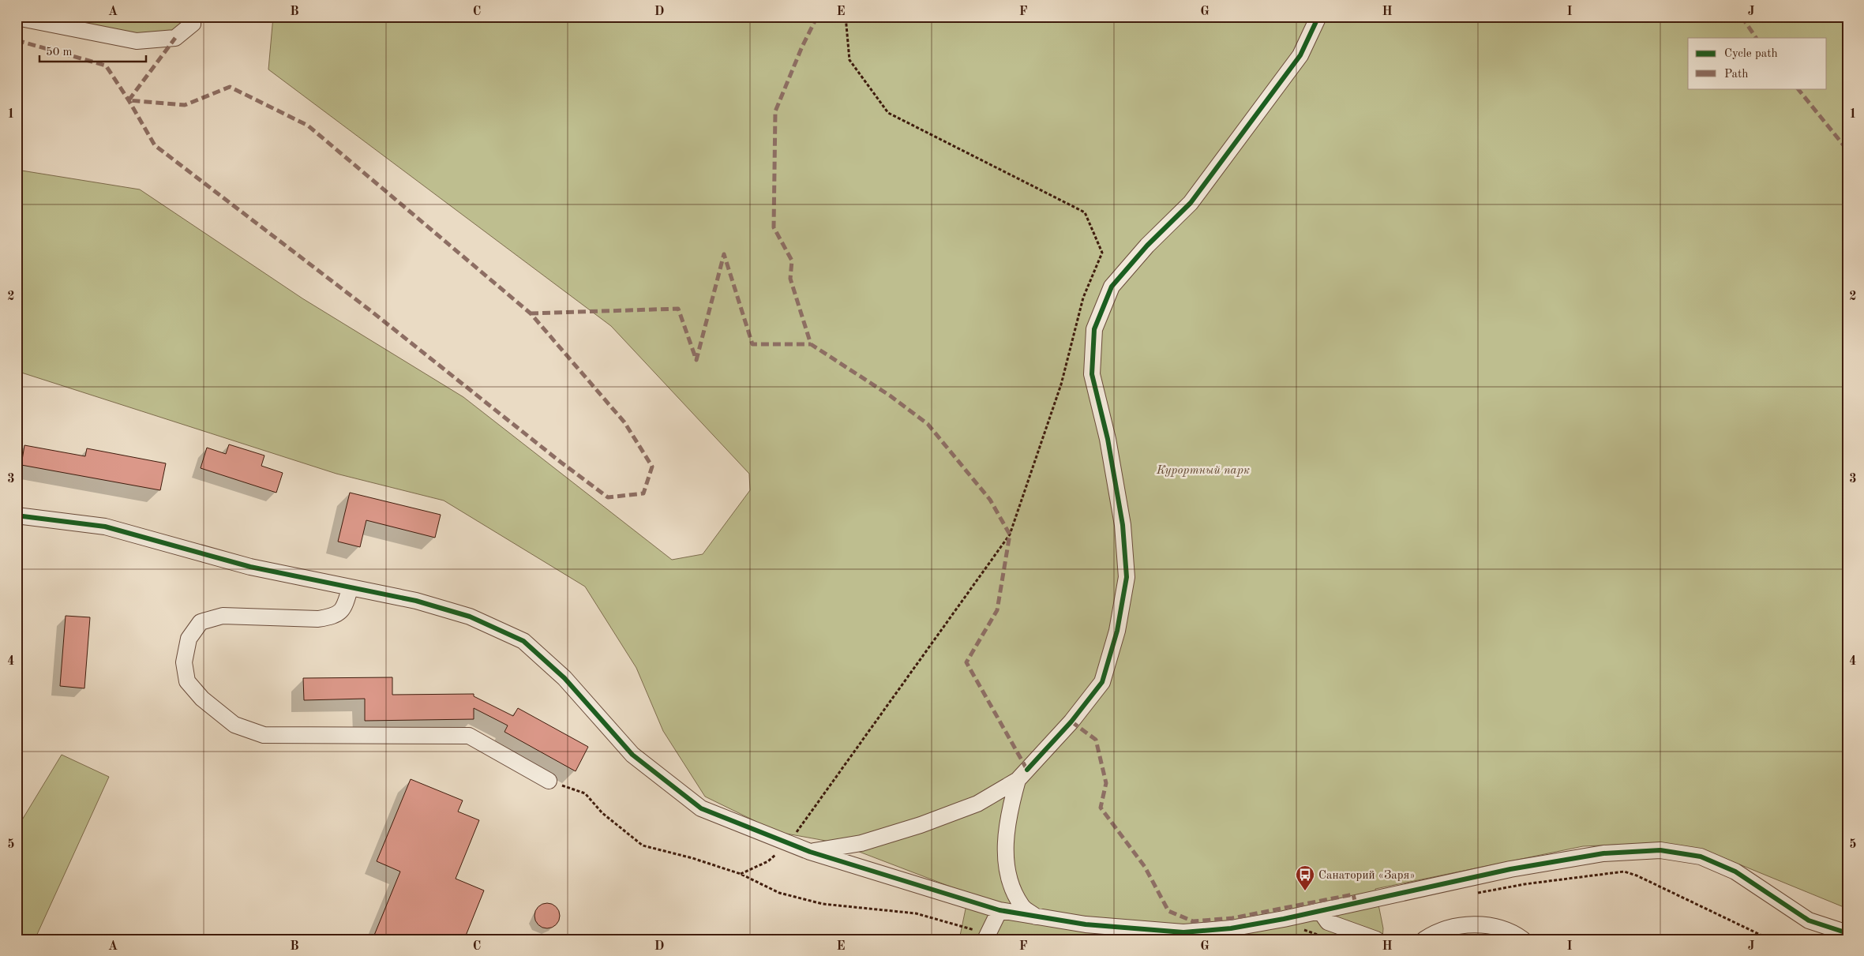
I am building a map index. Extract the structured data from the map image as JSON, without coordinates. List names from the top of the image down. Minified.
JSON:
{"parks":["Курортный парк"],"places":{"bus stop":["Санаторий «Заря»"]},"legend":["Cycle path","Path"],"scale_bar":"50 m","grid":{"columns":["A","B","C","D","E","F","G","H","I","J"],"rows":["1","2","3","4","5"]}}
